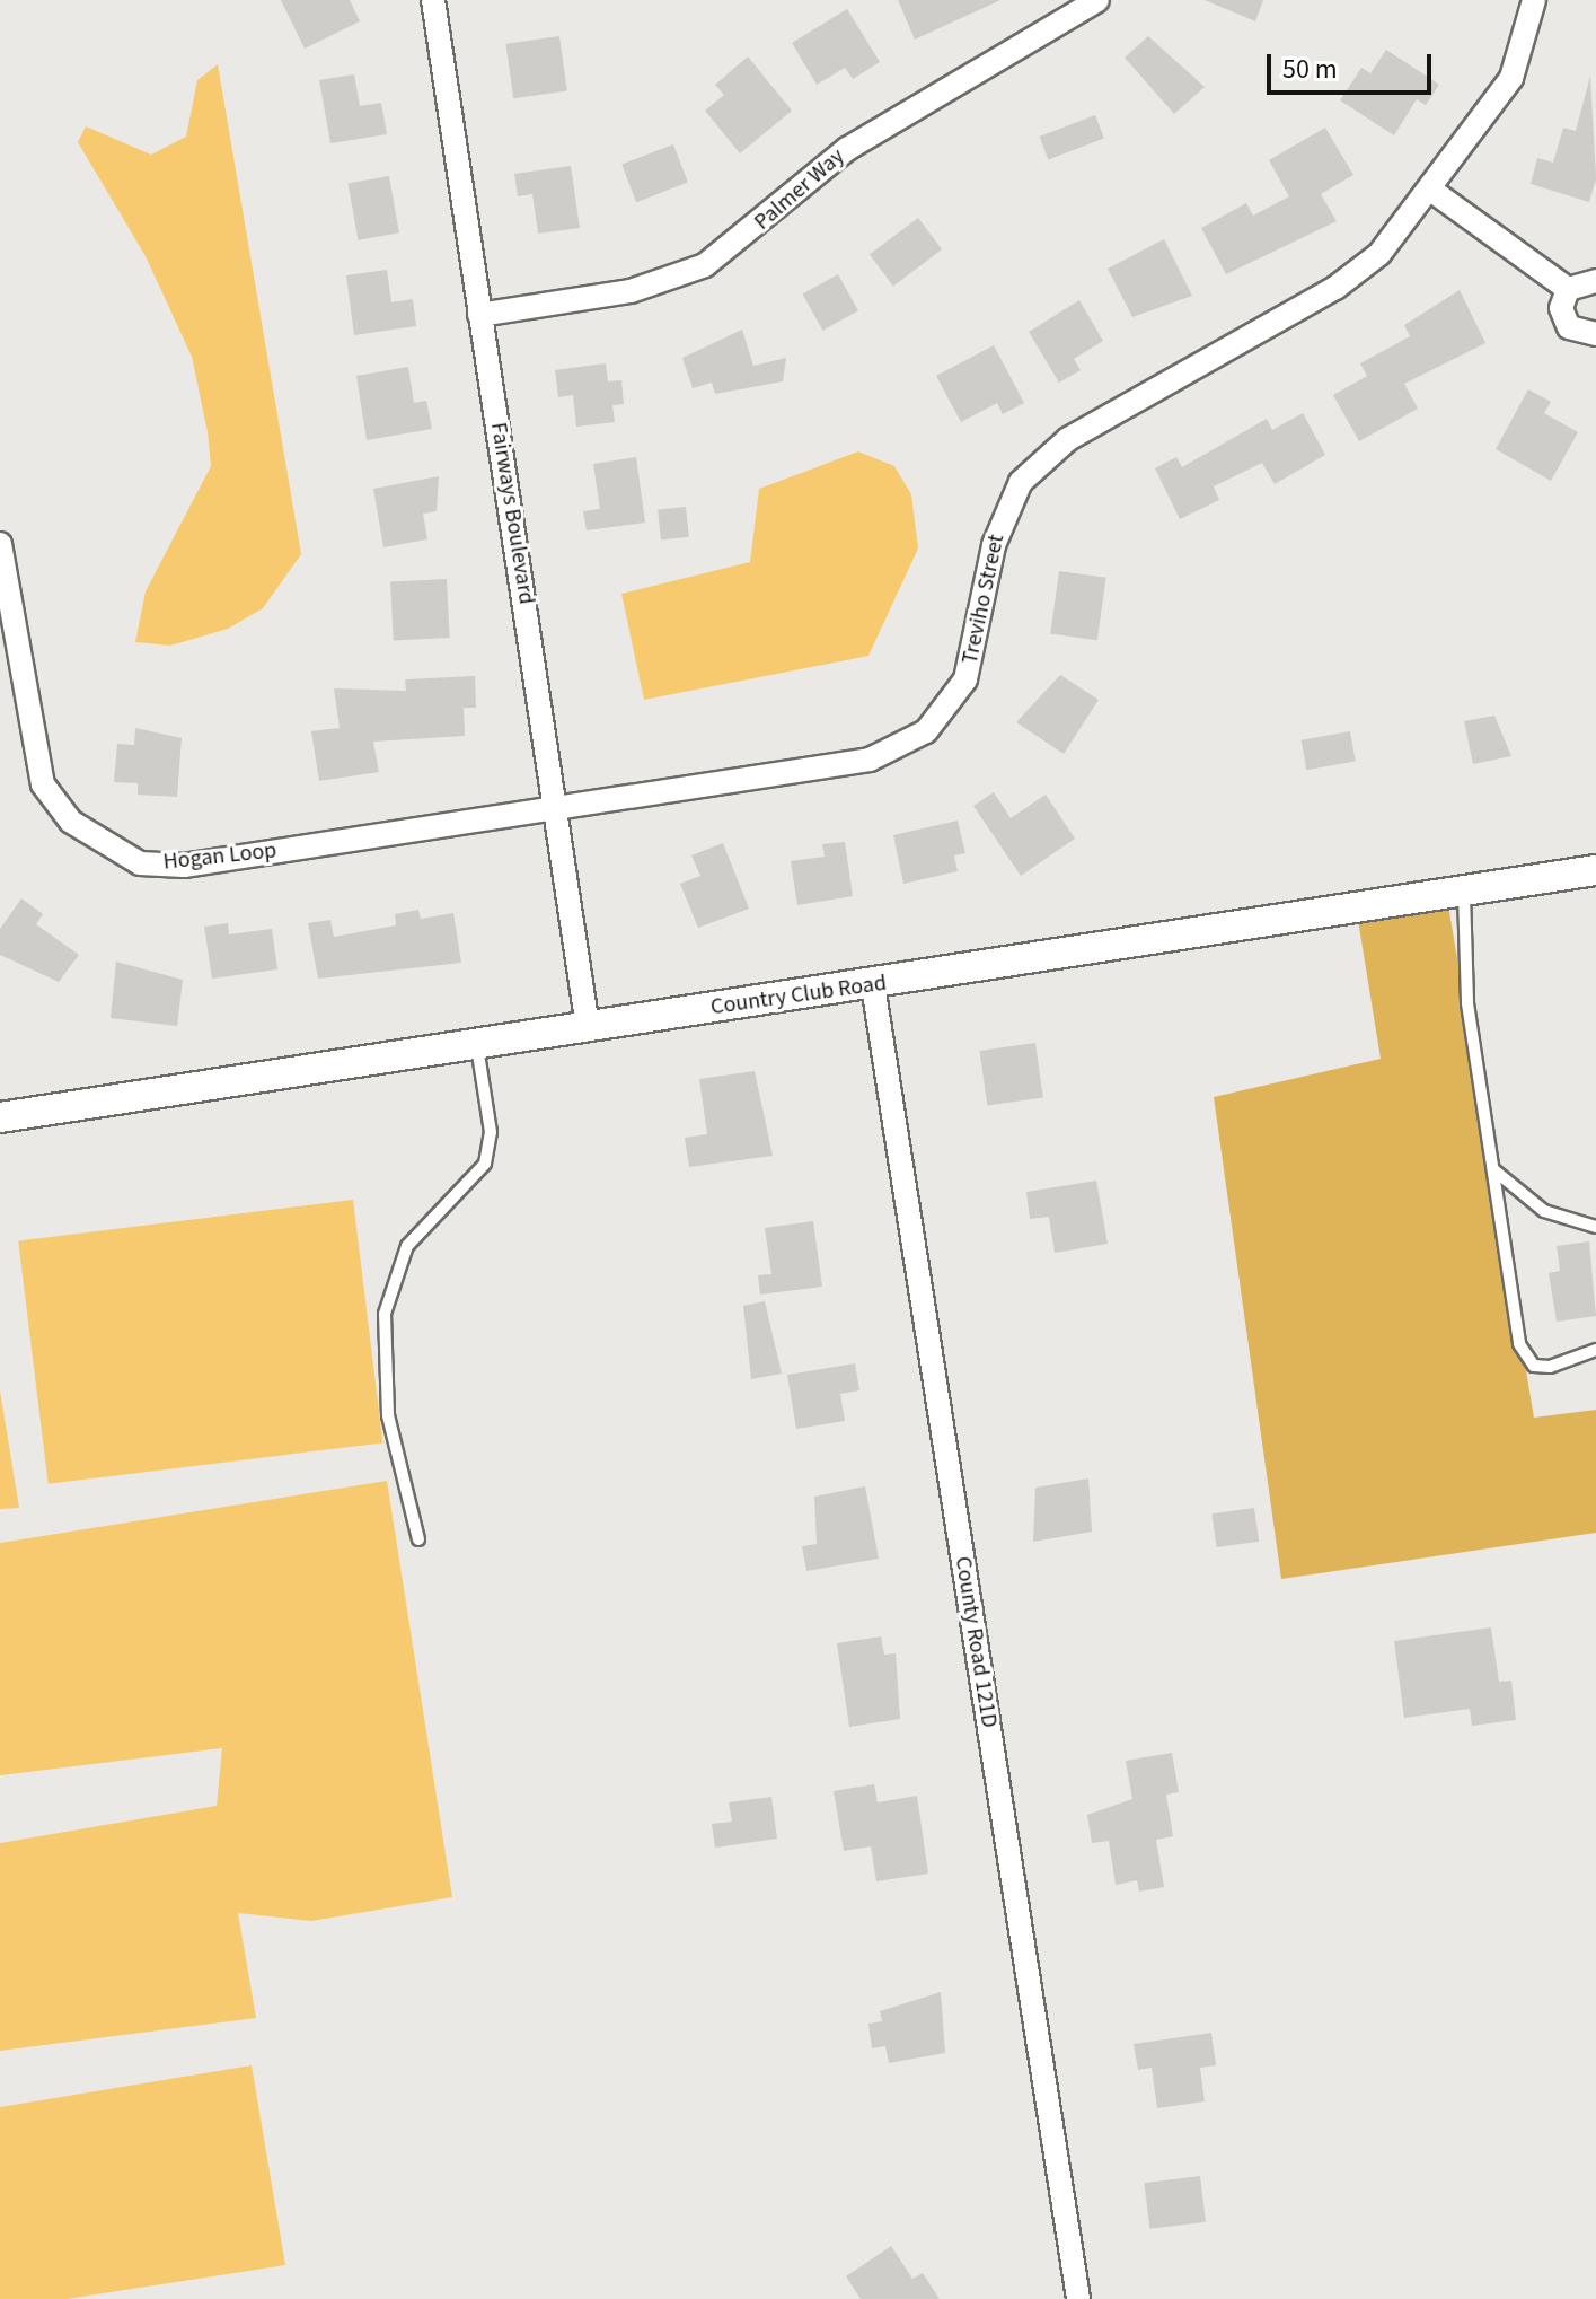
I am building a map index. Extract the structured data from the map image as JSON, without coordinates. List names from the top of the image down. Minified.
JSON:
{"streets":{"street":["Palmer Way","Fairways Boulevard","Treviho Street","Hogan Loop","Country Club Road","County Road 121D"]},"crossings":[["Palmer Way","Fairways Boulevard"],["Fairways Boulevard","Treviho Street"],["Fairways Boulevard","Hogan Loop"],["Fairways Boulevard","Country Club Road"],["Treviho Street","Hogan Loop"],["Country Club Road","County Road 121D"]],"scale_bar":"50 m"}
